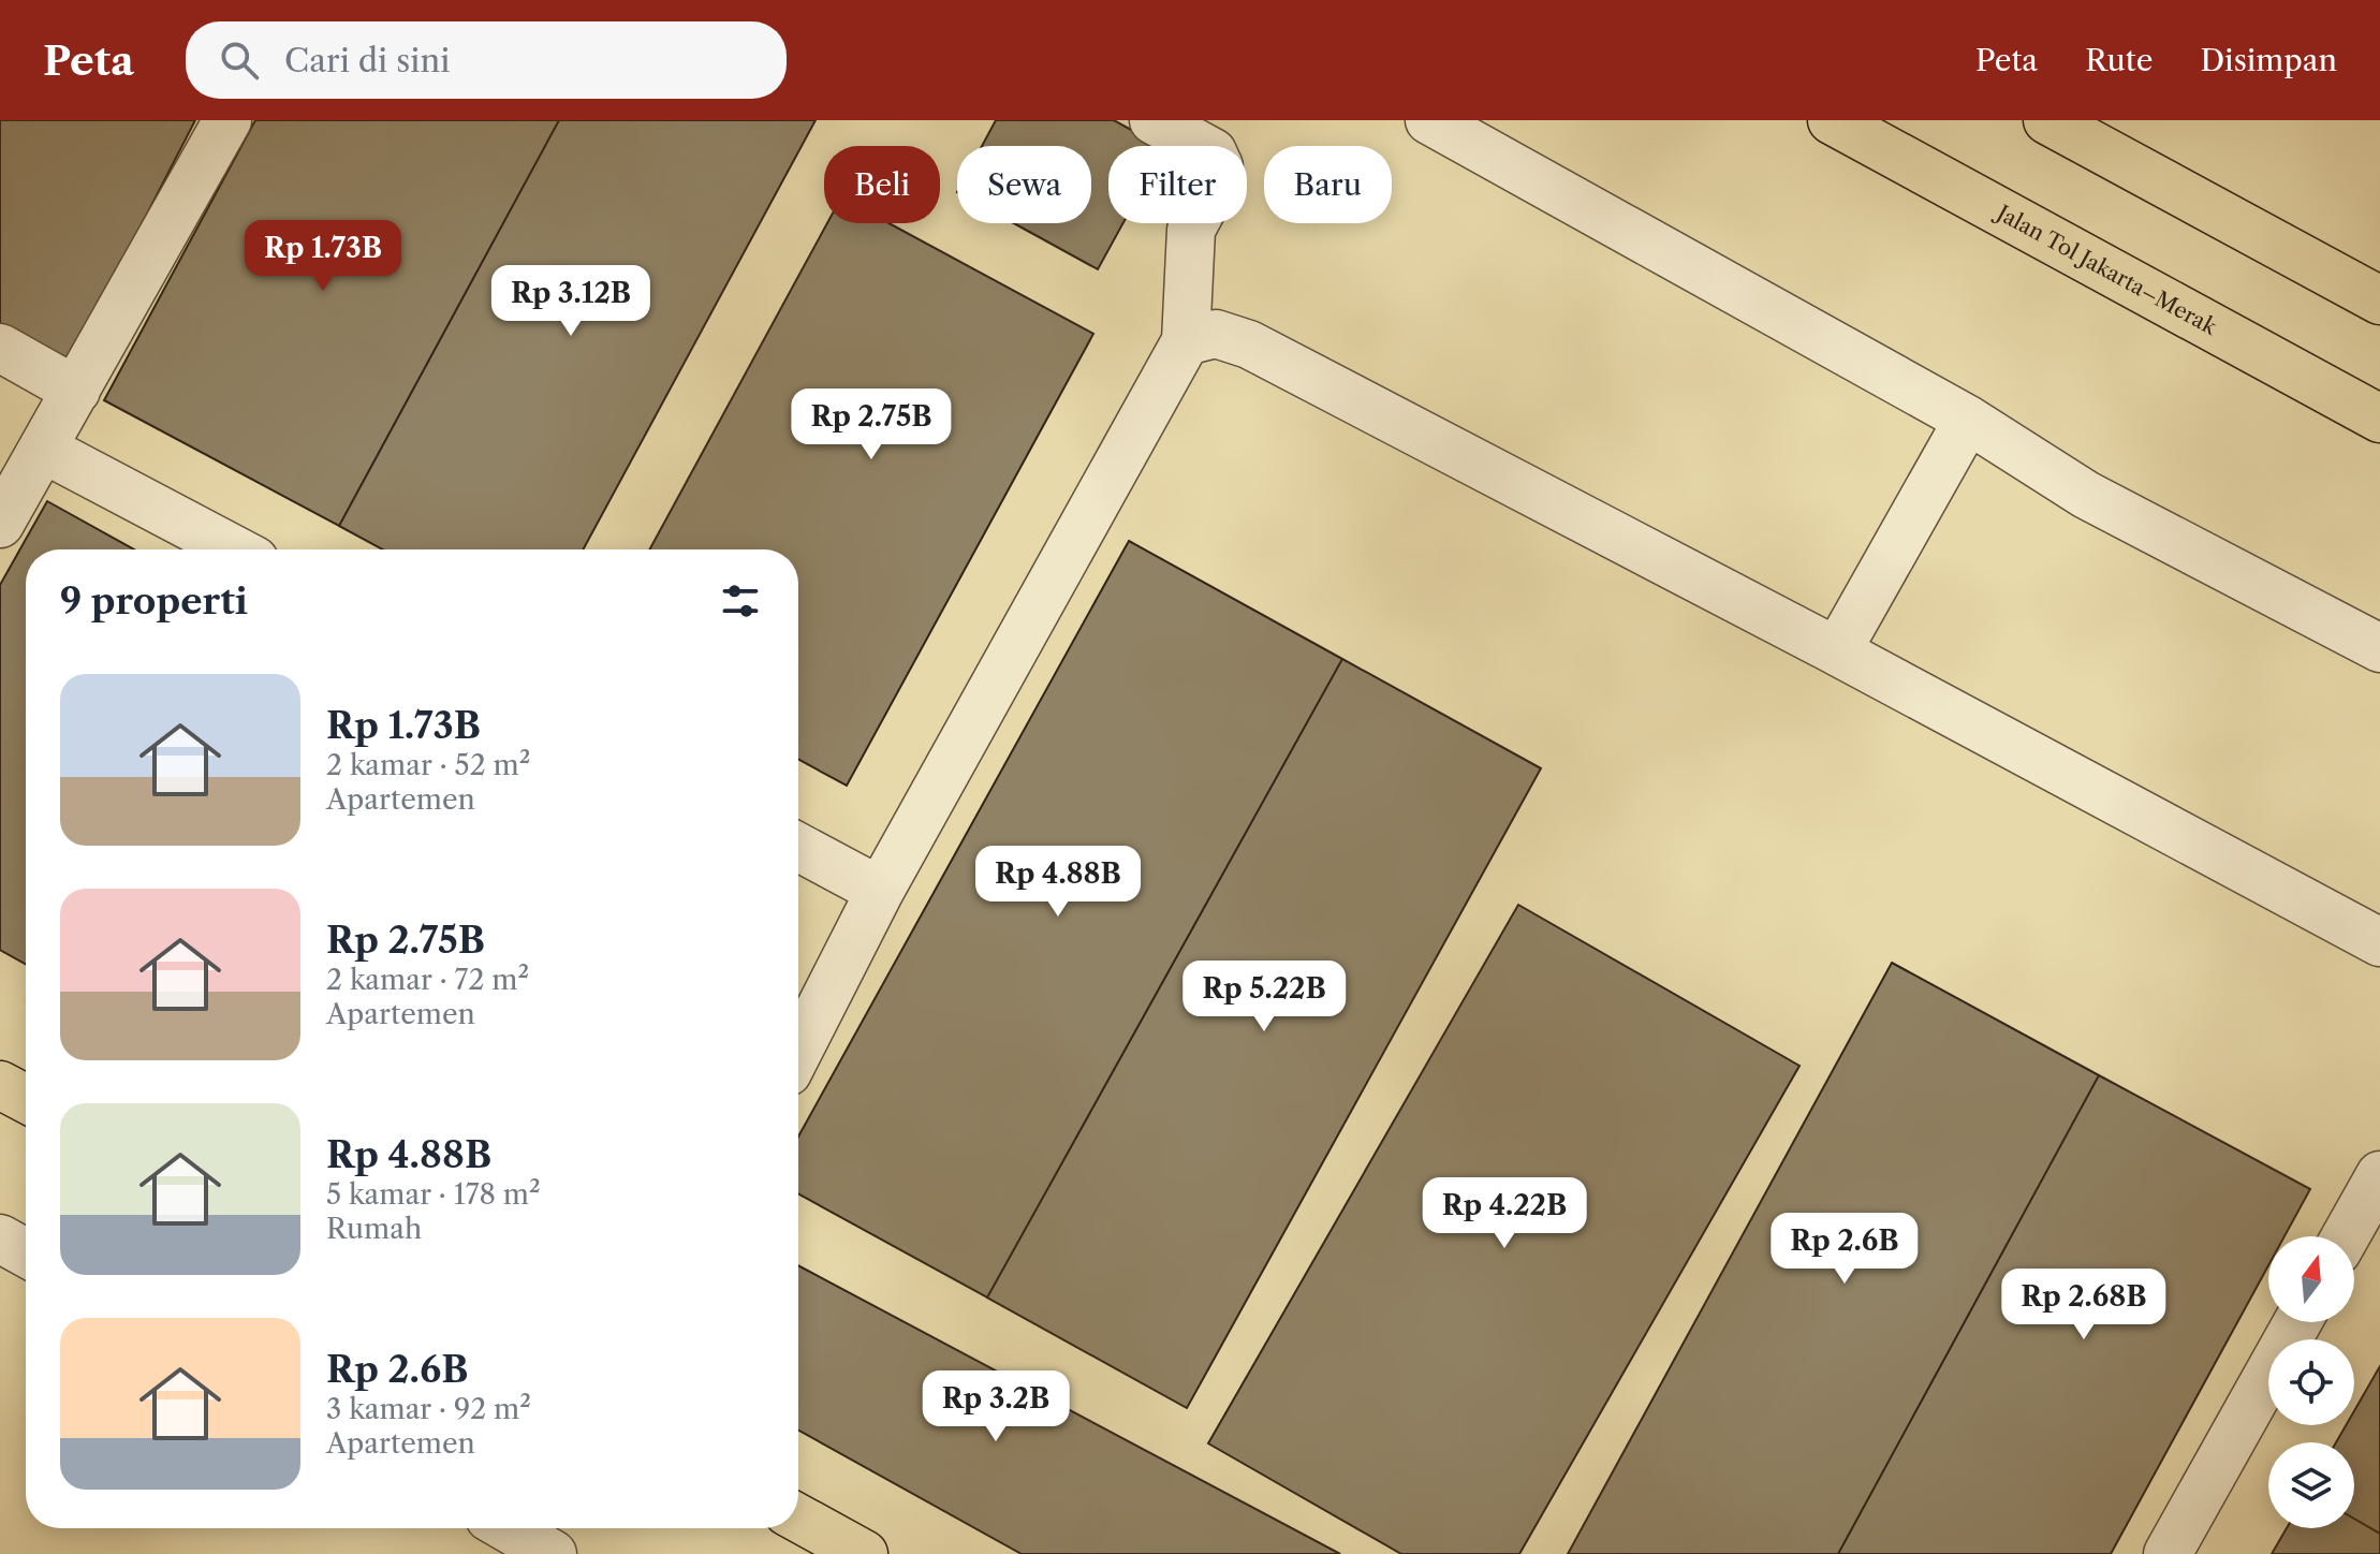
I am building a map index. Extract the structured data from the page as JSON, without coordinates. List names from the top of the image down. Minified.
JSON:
{"streets":{"main road":["Jalan Tol Jakarta–Merak"]},"north":"top","page":{"header":"Peta","search":"Cari di sini","nav":["Peta","Rute","Disimpan"],"chip":["Beli","Sewa","Filter","Baru"],"price":["Rp 1.73B","Rp 3.12B","Rp 2.75B","Rp 4.88B","Rp 5.22B","Rp 4.22B","Rp 2.6B","Rp 2.68B","Rp 3.2B"],"heading":"9 properti","list":[{"name":"Rp 1.73B","note":"2 kamar · 52 m² · Apartemen"},{"name":"Rp 2.75B","note":"2 kamar · 72 m² · Apartemen"},{"name":"Rp 4.88B","note":"5 kamar · 178 m² · Rumah"},{"name":"Rp 2.6B","note":"3 kamar · 92 m² · Apartemen"}]}}
